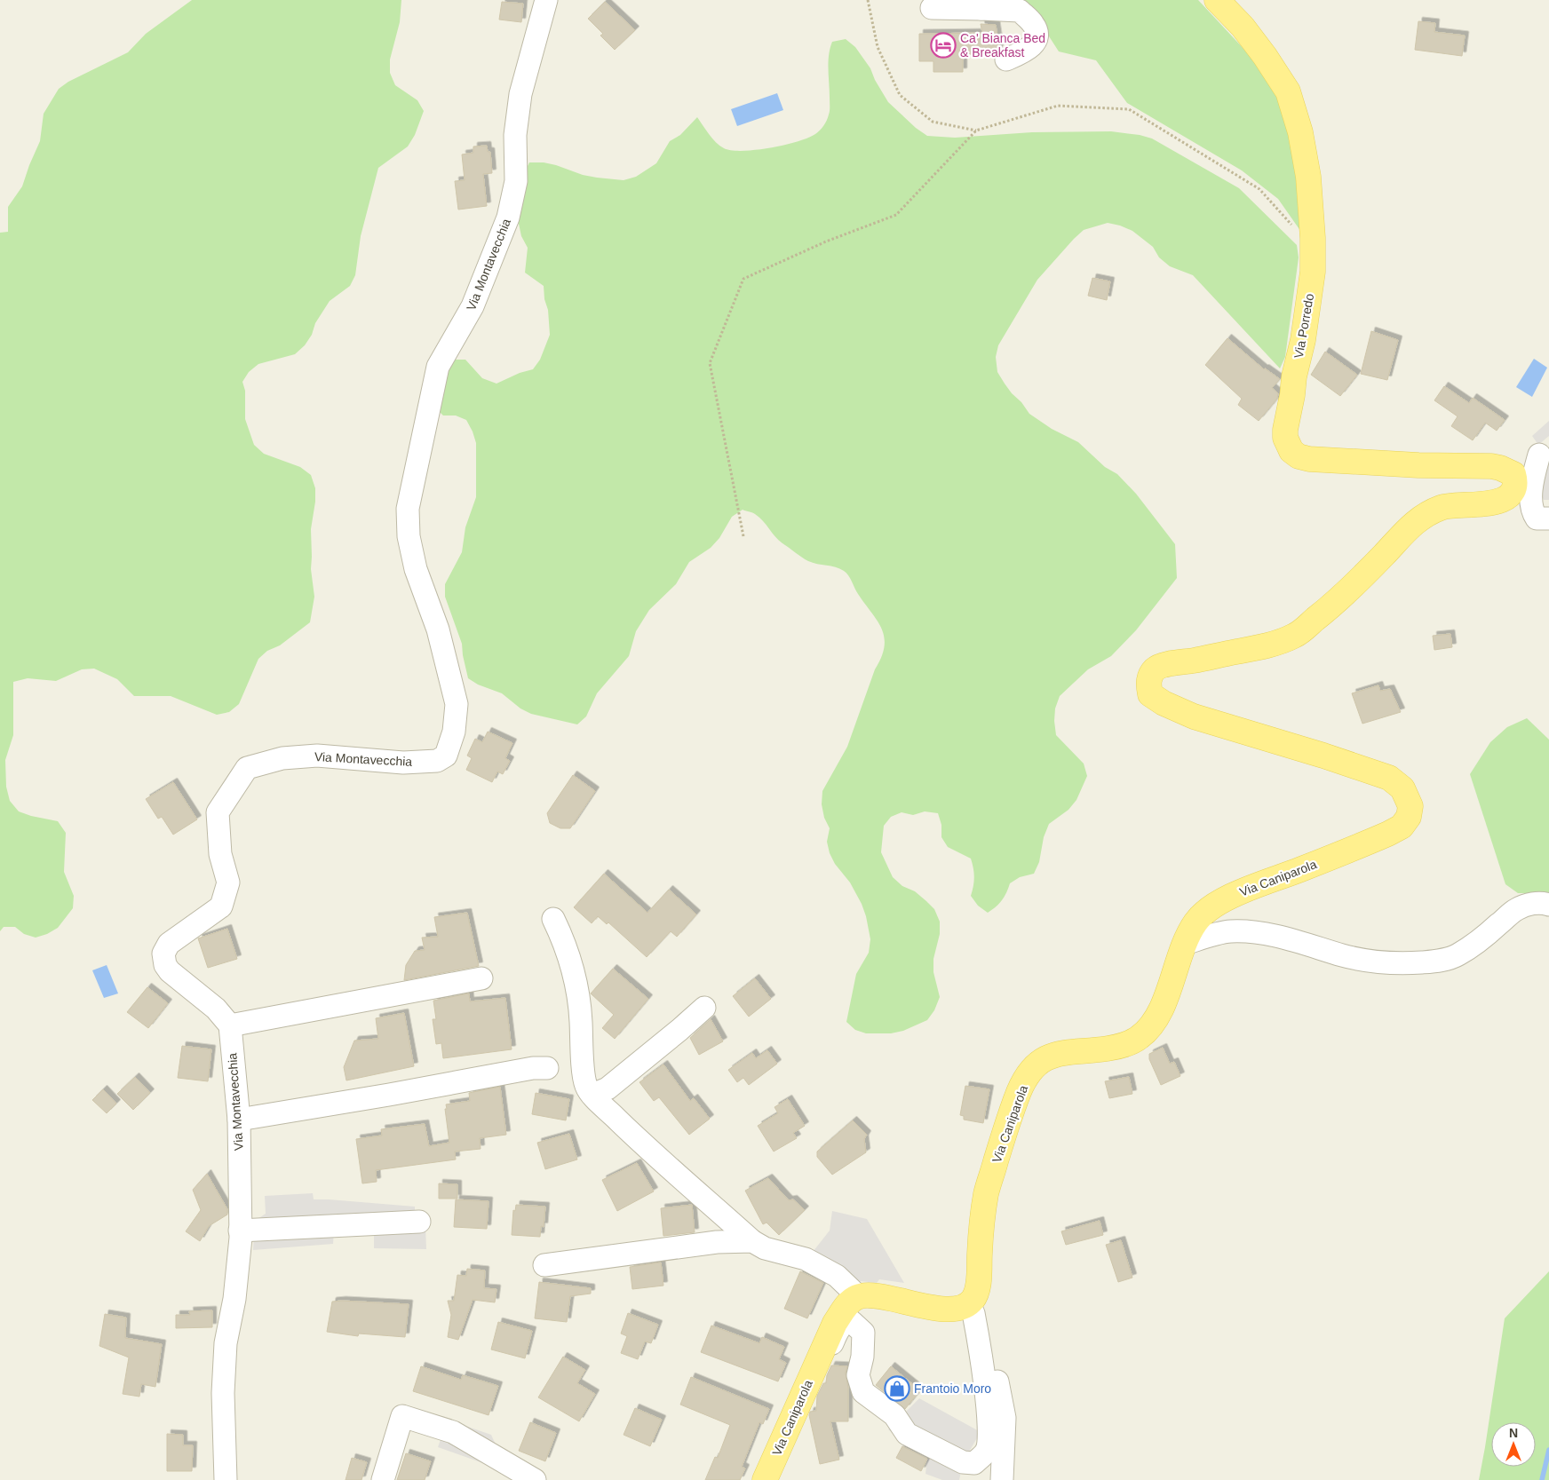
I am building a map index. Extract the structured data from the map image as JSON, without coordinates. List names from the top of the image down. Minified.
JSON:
{"streets":{"main road":["Via Porredo","Via Caniparola"],"street":["Via Montavecchia"]},"crossings":[["Via Porredo","Via Caniparola"]],"places":{"hotel":["Ca' Bianca Bed & Breakfast"],"shop":["Frantoio Moro"]},"north":"top"}
